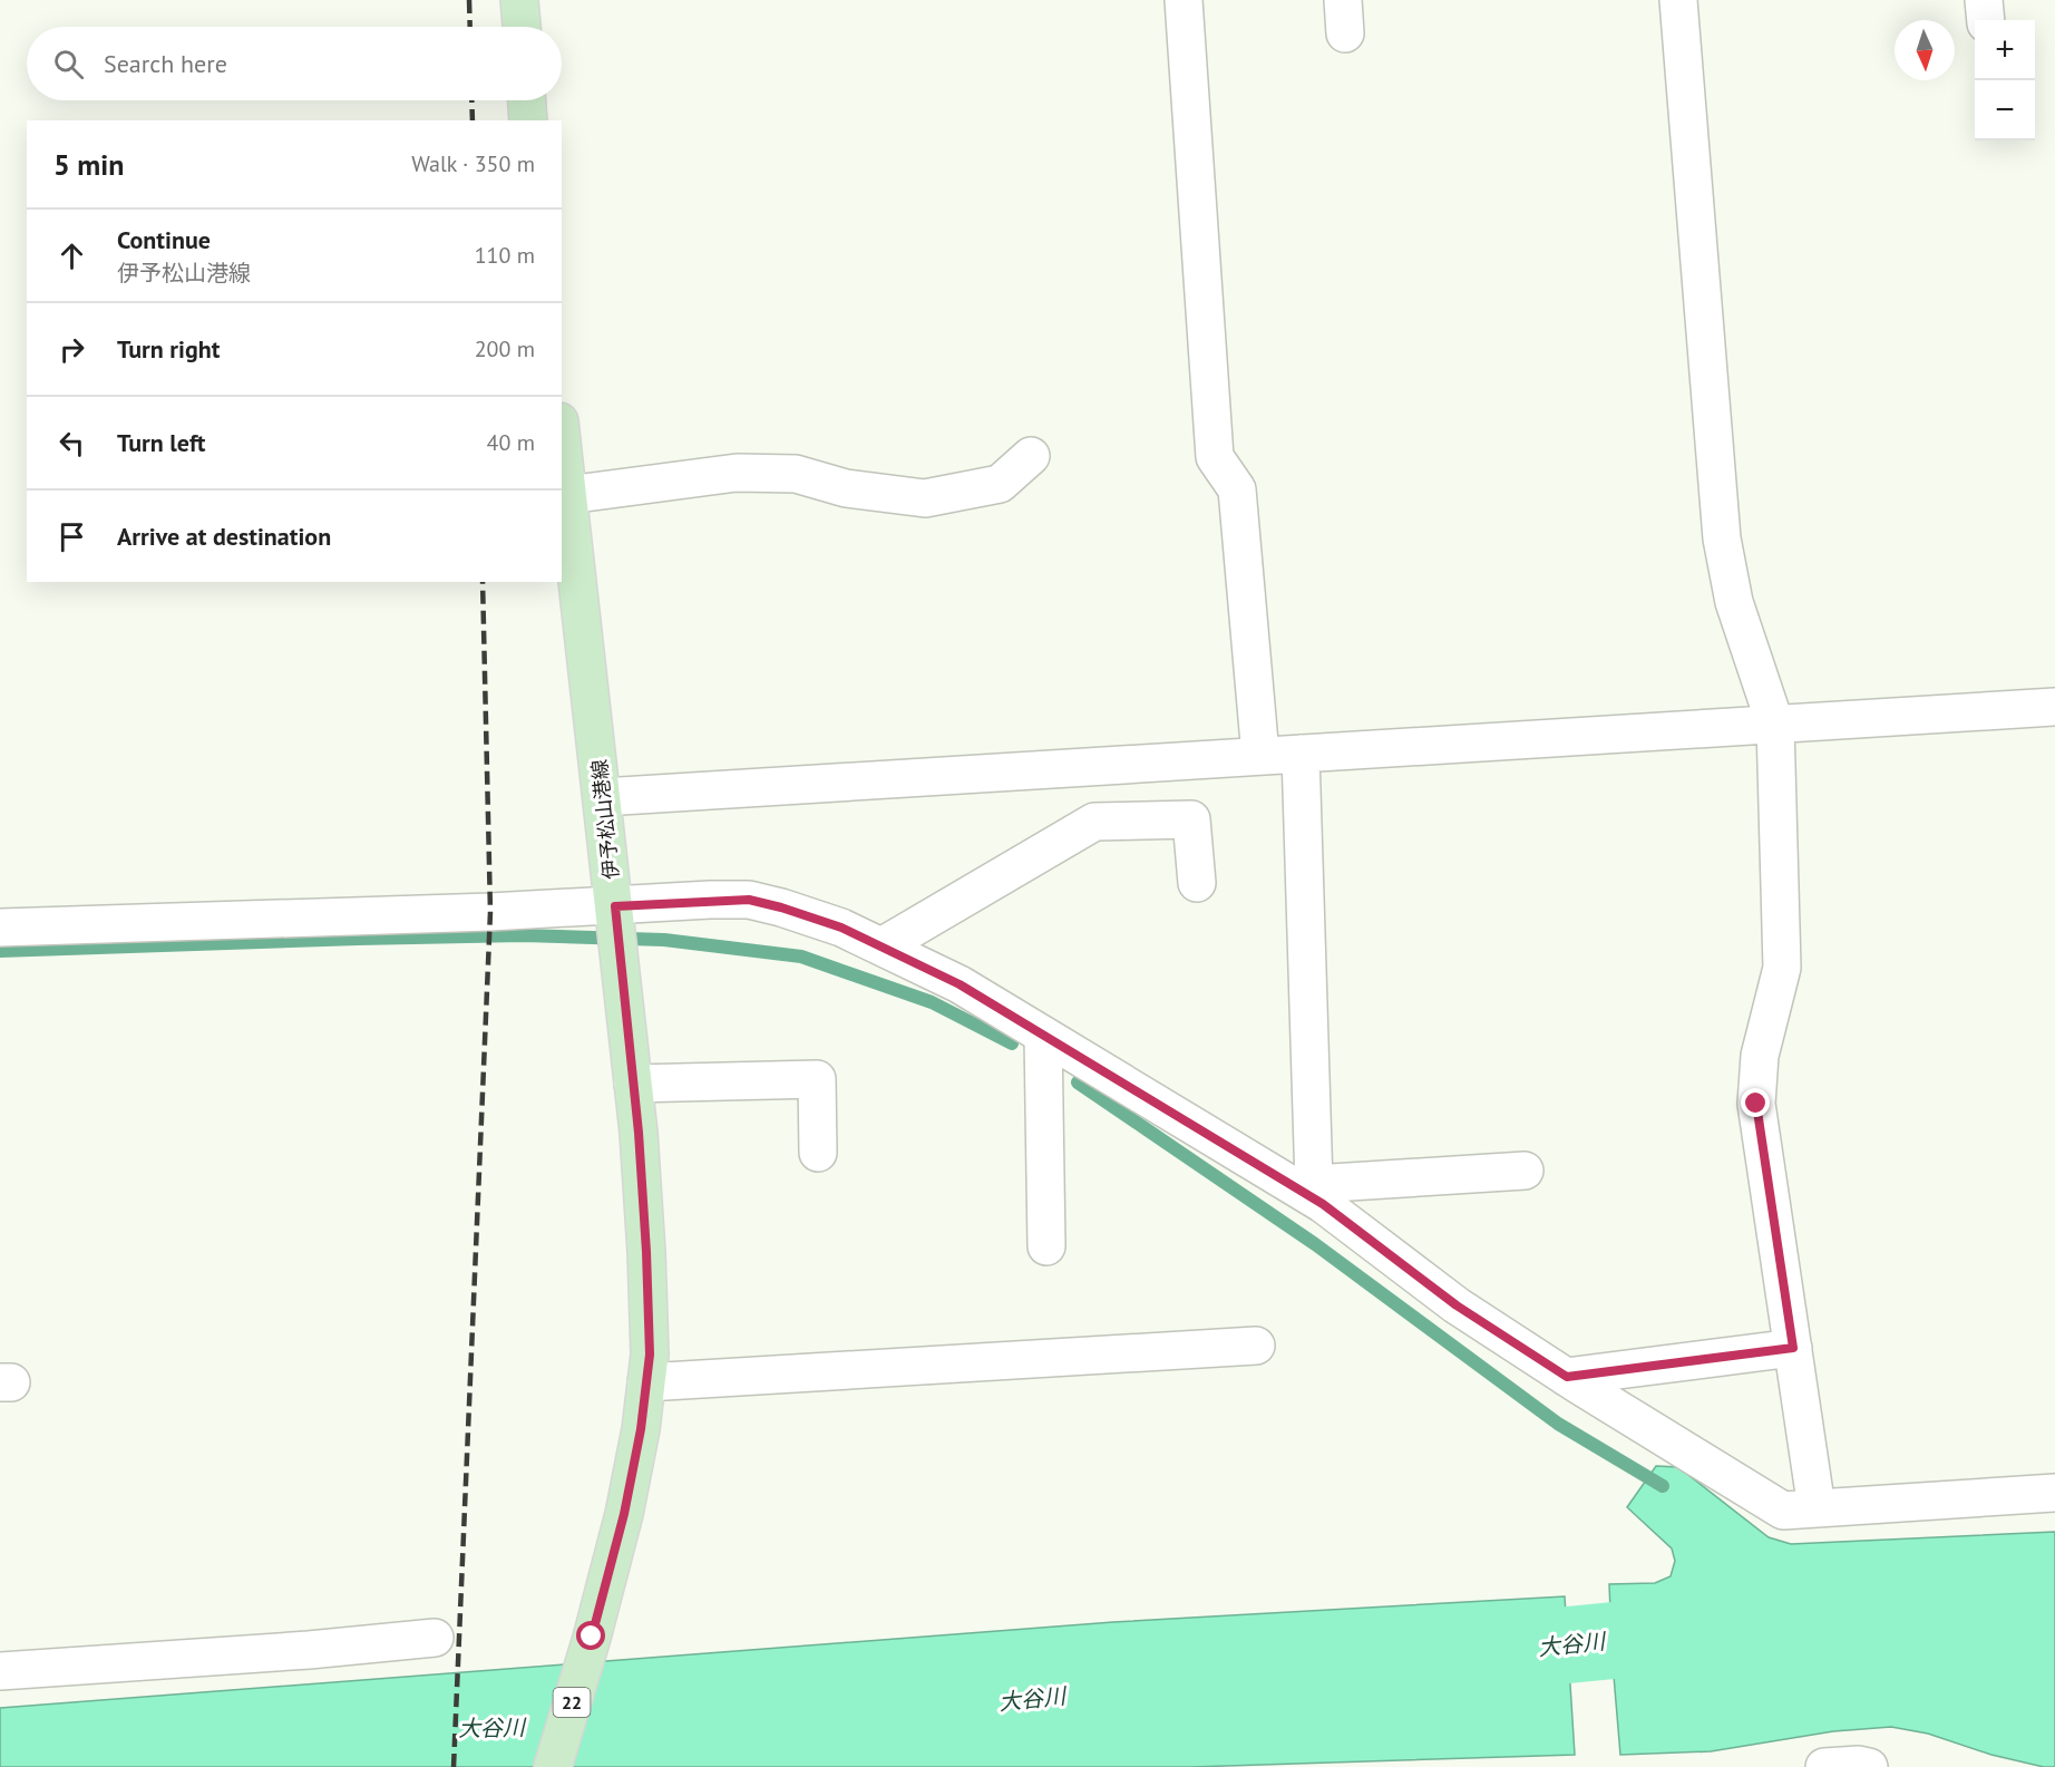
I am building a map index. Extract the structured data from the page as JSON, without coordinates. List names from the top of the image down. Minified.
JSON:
{"streets":{"main road":["伊予松山港線","22"]},"water":["大谷川"],"north":"bottom","page":{"map_buttons":["+","−"],"search":"Search here","heading":["5 min","Walk · 350 m"],"list":[["Continue","伊予松山港線","110 m"],["Turn right","200 m"],["Turn left","40 m"],"Arrive at destination"]}}
